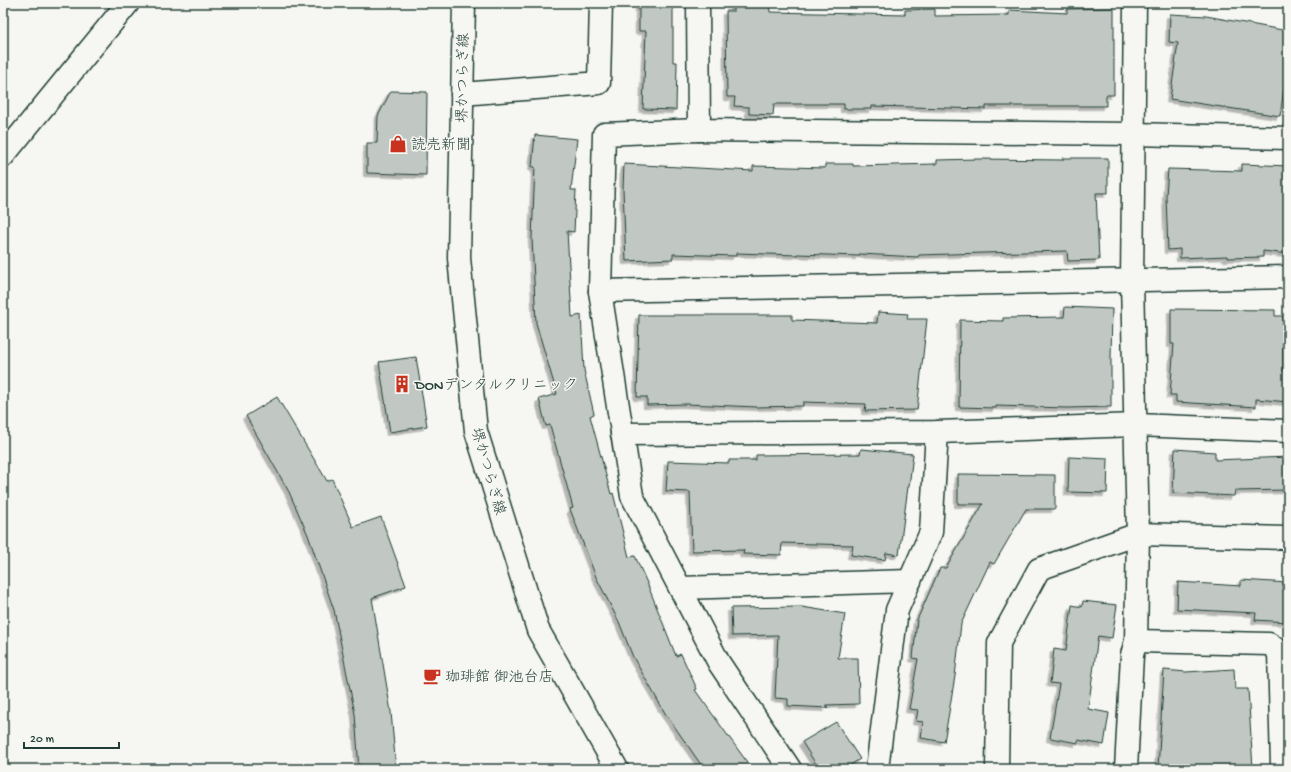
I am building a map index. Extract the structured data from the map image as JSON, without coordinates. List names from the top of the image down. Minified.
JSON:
{"streets":{"street":["堺かつらぎ線"]},"places":{"shop":["読売新聞"],"building":["DONデンタルクリニック"],"cafe":["珈琲館 御池台店"]},"scale_bar":"20 m"}
